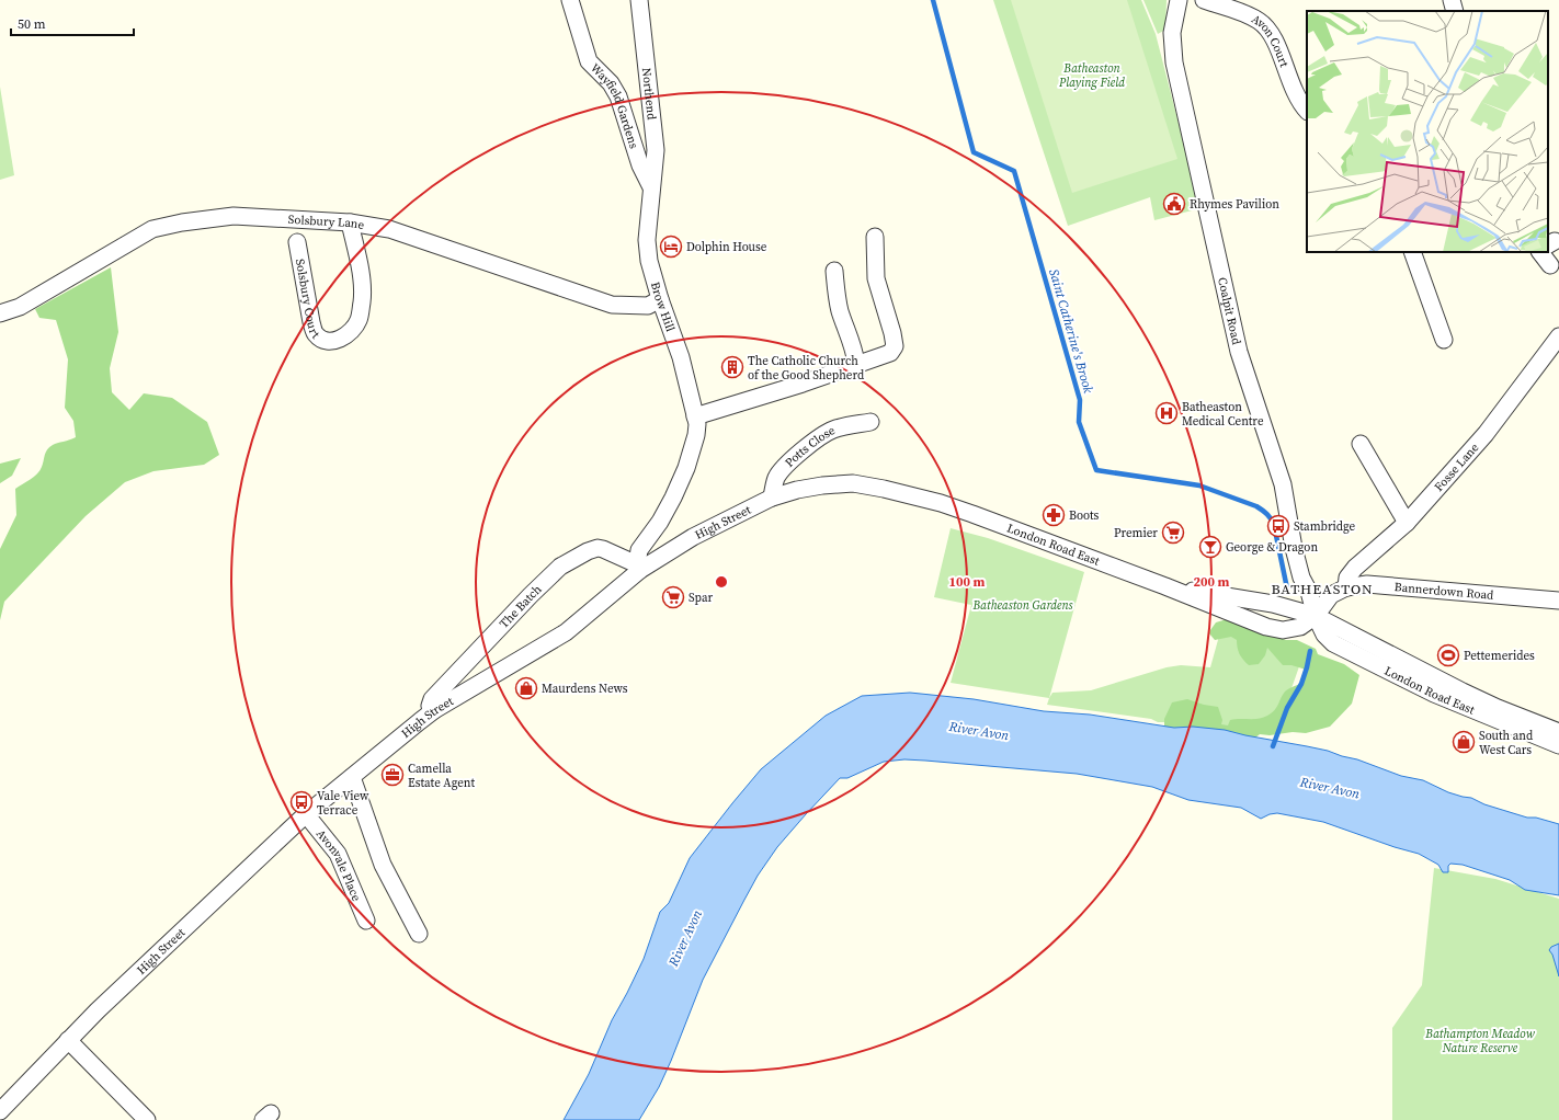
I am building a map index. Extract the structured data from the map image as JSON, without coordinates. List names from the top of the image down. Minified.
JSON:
{"streets":{"street":["Avon Court","Northend","Wayfield Gardens","Solsbury Lane","Solsbury Court","Brow Hill","Coalpit Road","Potts Close","Fosse Lane","High Street","London Road East","Bannerdown Road","The Batch","Avonvale Place"]},"crossings":[["Northend","Wayfield Gardens"],["Northend","Brow Hill"],["Wayfield Gardens","Brow Hill"],["Solsbury Lane","Solsbury Court"],["Solsbury Lane","Brow Hill"],["Coalpit Road","London Road East"],["Coalpit Road","Bannerdown Road"],["Potts Close","High Street"],["Fosse Lane","Bannerdown Road"],["High Street","London Road East"],["High Street","The Batch"],["High Street","Avonvale Place"],["London Road East","Bannerdown Road"]],"districts":["BATHEASTON"],"water":["Saint Catherine's Brook","River Avon"],"parks":["Batheaston Playing Field","Batheaston Gardens","Bathampton Meadow Nature Reserve"],"places":{"public building":["Rhymes Pavilion"],"hotel":["Dolphin House"],"building":["The Catholic Church of the Good Shepherd"],"hospital":["Batheaston Medical Centre"],"pharmacy":["Boots"],"bus stop":["Stambridge","Vale View Terrace"],"supermarket":["Premier","Spar"],"bar":["George & Dragon"],"sports":["Pettemerides"],"shop":["Maurdens News","South and West Cars"],"office":["Camella Estate Agent"]},"scale_bar":"50 m","rings":["100 m","200 m"]}
